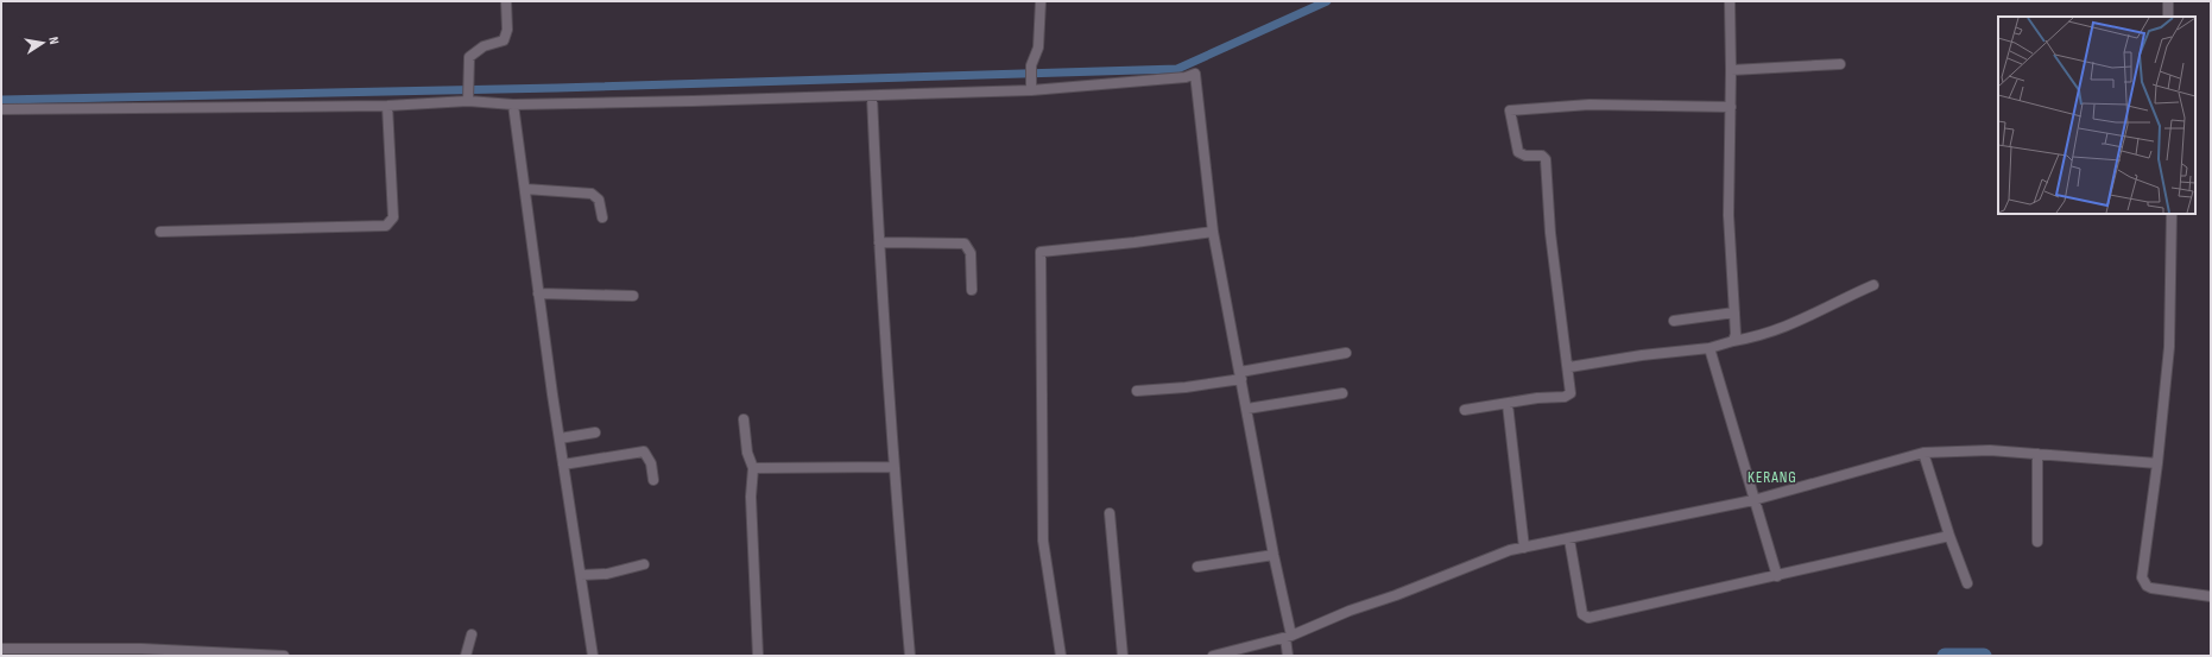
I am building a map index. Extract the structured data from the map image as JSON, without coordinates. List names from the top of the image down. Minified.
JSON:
{"districts":["KERANG"],"north":"right"}
